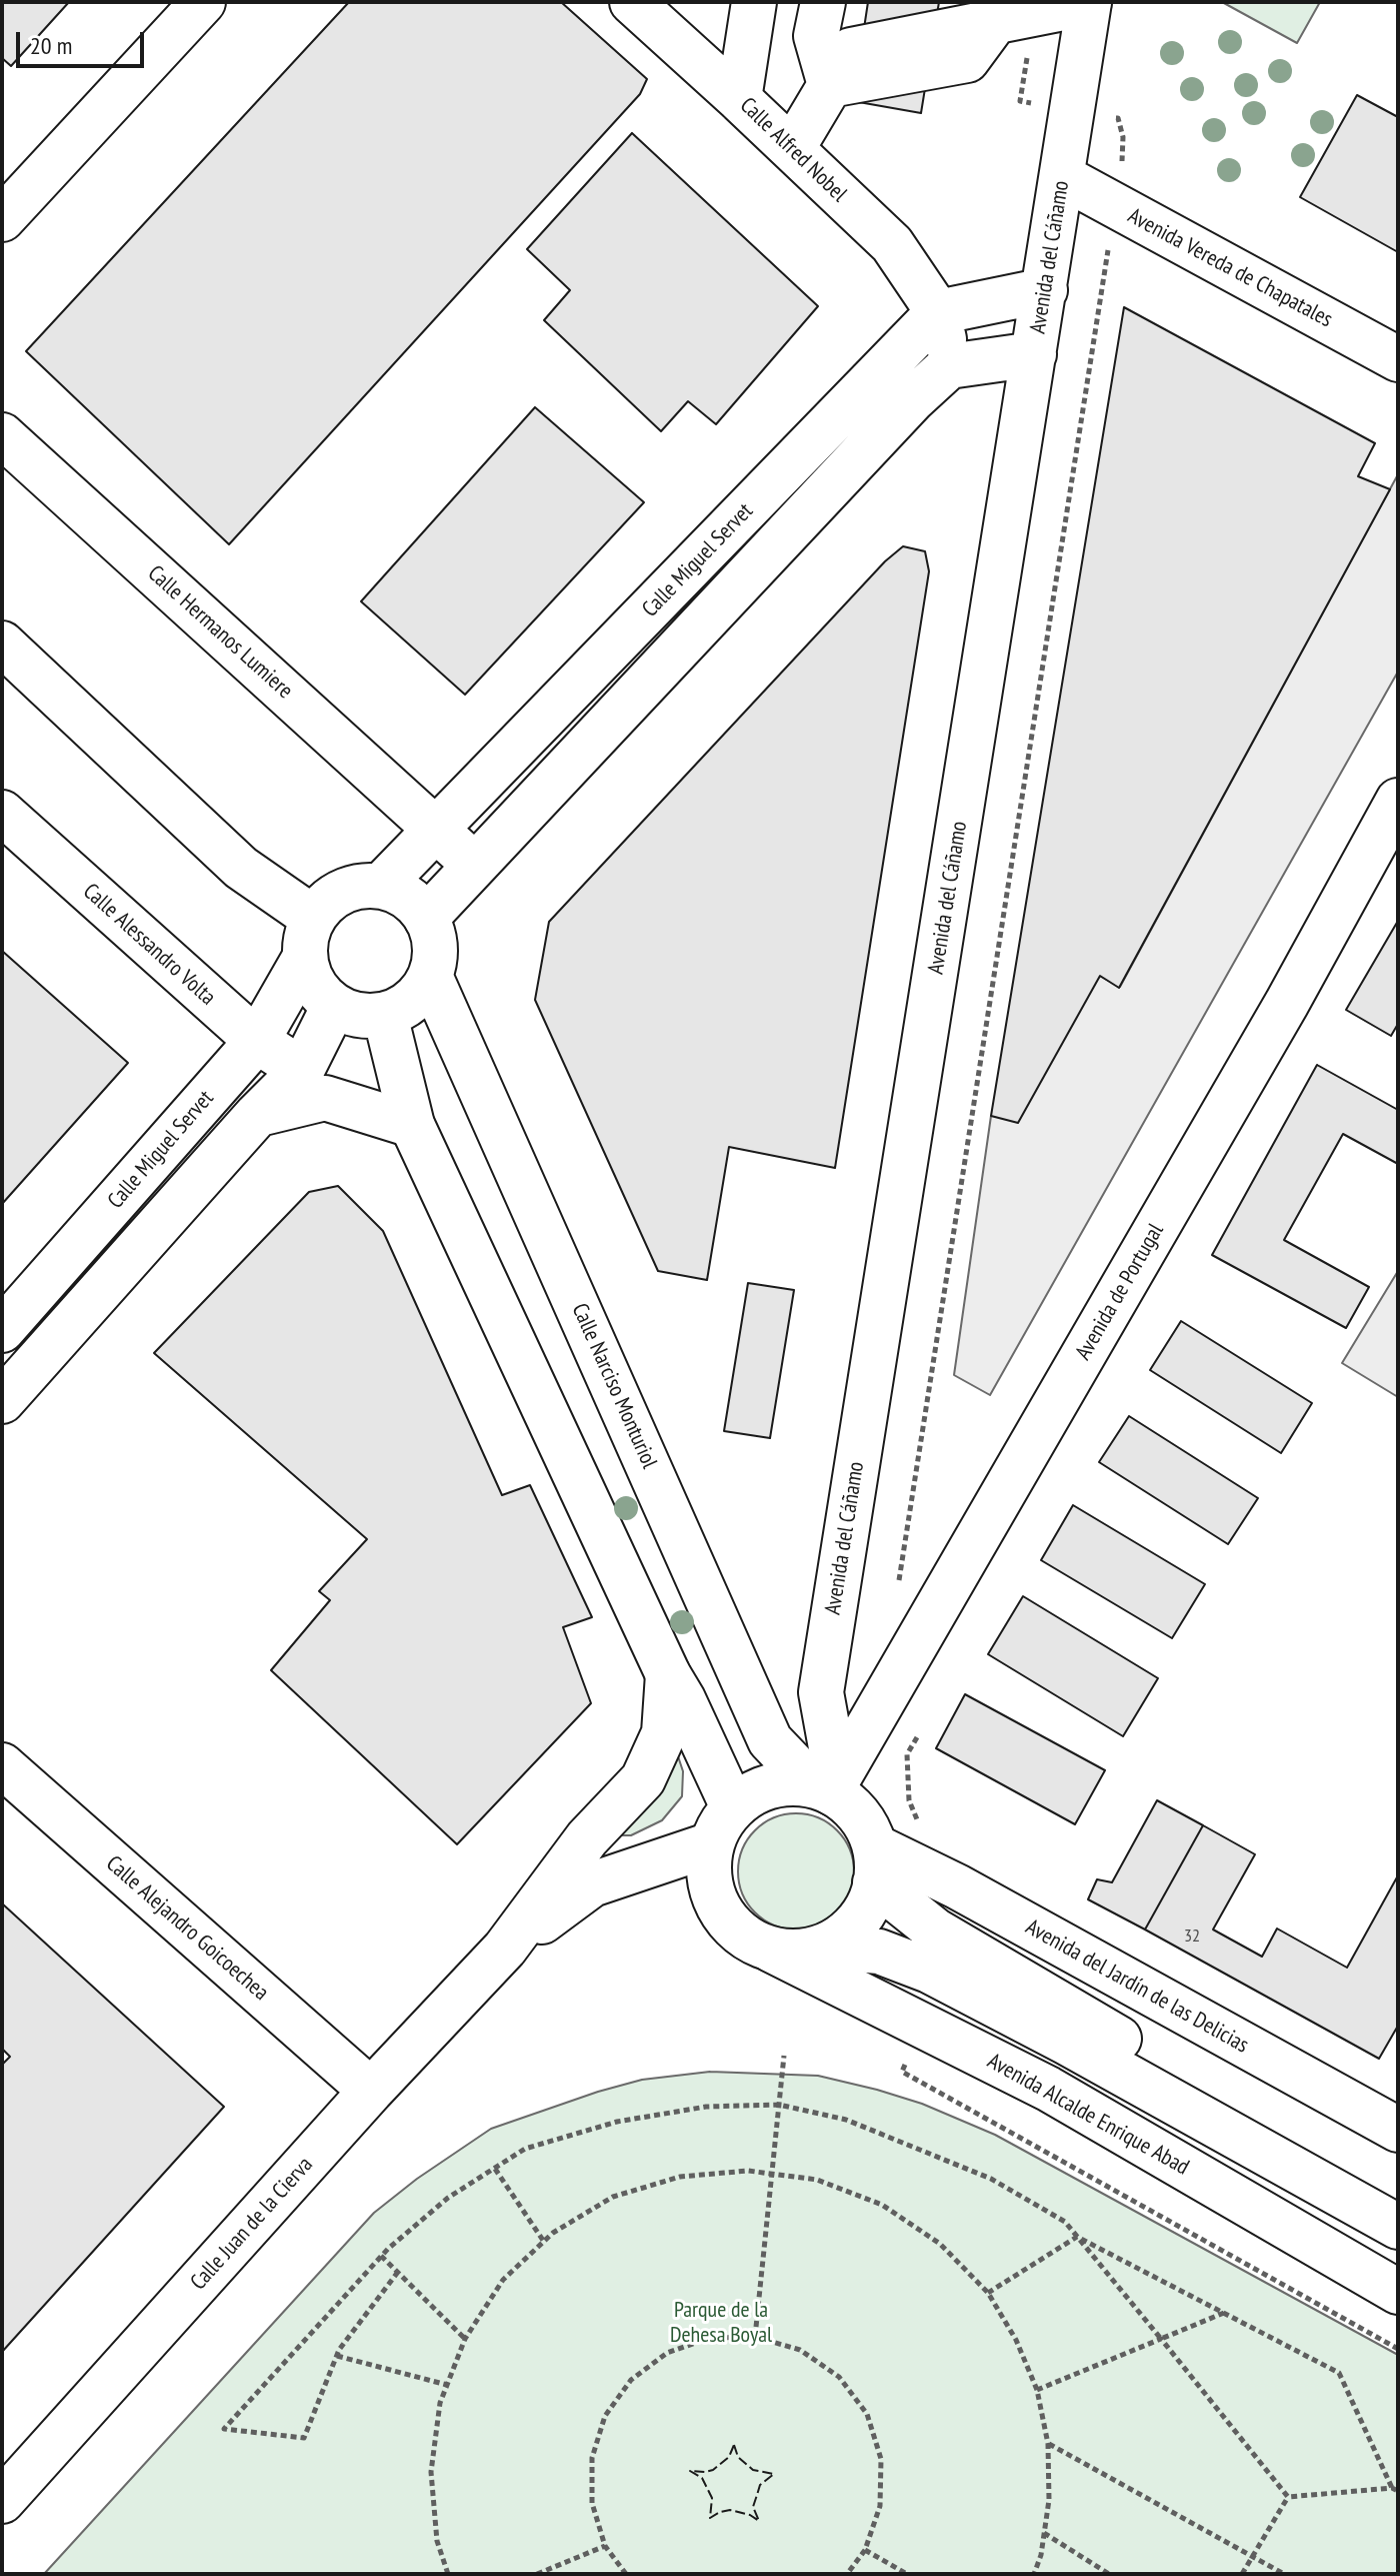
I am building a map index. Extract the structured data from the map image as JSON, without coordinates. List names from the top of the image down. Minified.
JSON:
{"streets":{"street":["Calle Alfred Nobel","Avenida del Cáñamo","Avenida Vereda de Chapatales","Calle Miguel Servet","Calle Hermanos Lumiere","Calle Alessandro Volta","Avenida de Portugal","Calle Narciso Monturiol","Calle Alejandro Goicoechea","Avenida del Jardín de las Delicias","Avenida Alcalde Enrique Abad","Calle Juan de la Cierva"]},"crossings":[["Calle Alfred Nobel","Calle Miguel Servet"],["Avenida del Cáñamo","Avenida Vereda de Chapatales"],["Avenida del Cáñamo","Avenida de Portugal"],["Avenida del Cáñamo","Calle Narciso Monturiol"],["Avenida del Cáñamo","Avenida del Jardín de las Delicias"],["Avenida del Cáñamo","Avenida Alcalde Enrique Abad"],["Calle Miguel Servet","Calle Hermanos Lumiere"],["Calle Miguel Servet","Calle Alessandro Volta"],["Calle Miguel Servet","Calle Narciso Monturiol"],["Avenida de Portugal","Calle Narciso Monturiol"],["Avenida de Portugal","Avenida del Jardín de las Delicias"],["Avenida de Portugal","Avenida Alcalde Enrique Abad"],["Calle Narciso Monturiol","Avenida del Jardín de las Delicias"],["Calle Narciso Monturiol","Avenida Alcalde Enrique Abad"],["Calle Alejandro Goicoechea","Calle Juan de la Cierva"],["Avenida del Jardín de las Delicias","Avenida Alcalde Enrique Abad"]],"parks":["Parque de la Dehesa Boyal"],"house_numbers":["32"],"scale_bar":"20 m"}
